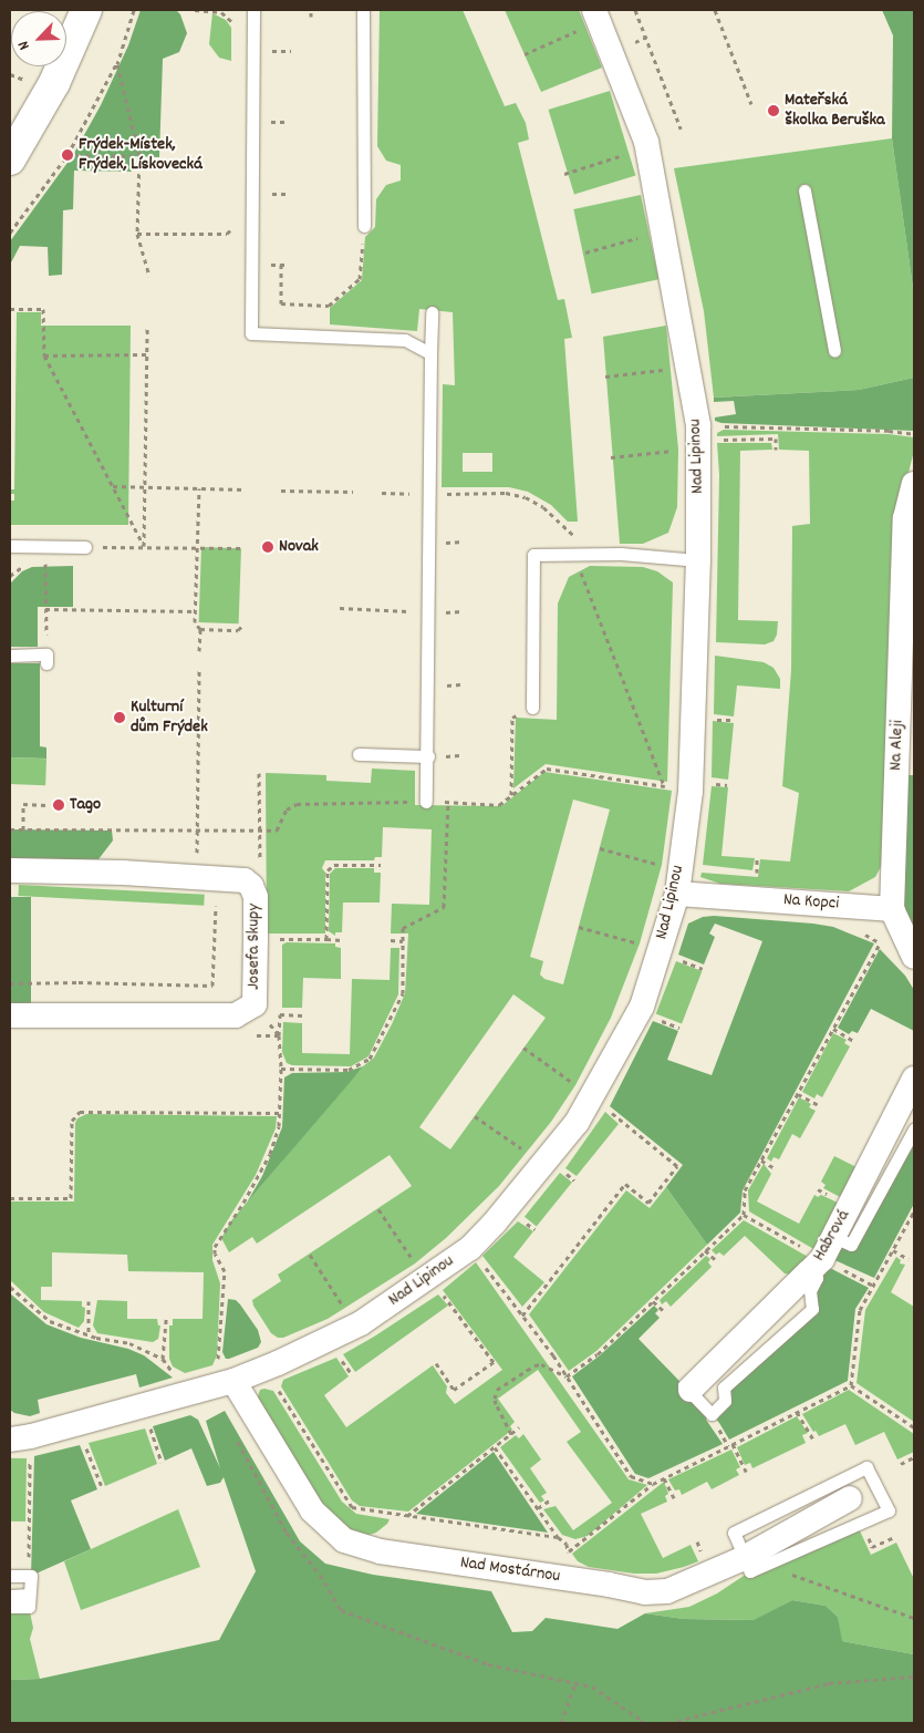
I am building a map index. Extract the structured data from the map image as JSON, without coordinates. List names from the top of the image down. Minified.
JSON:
{"streets":{"street":["Nad Lipinou","Na Aleji","Na Kopci","Josefa Skupy","Habrová","Nad Mostárnou"]},"crossings":[["Nad Lipinou","Na Kopci"],["Nad Lipinou","Nad Mostárnou"],["Na Aleji","Na Kopci"]],"places":["Mateřská školka Beruška","Frýdek-Místek, Frýdek, Lískovecká","Novak","Kulturní dům Frýdek","Tago"],"north":"bottom left"}
